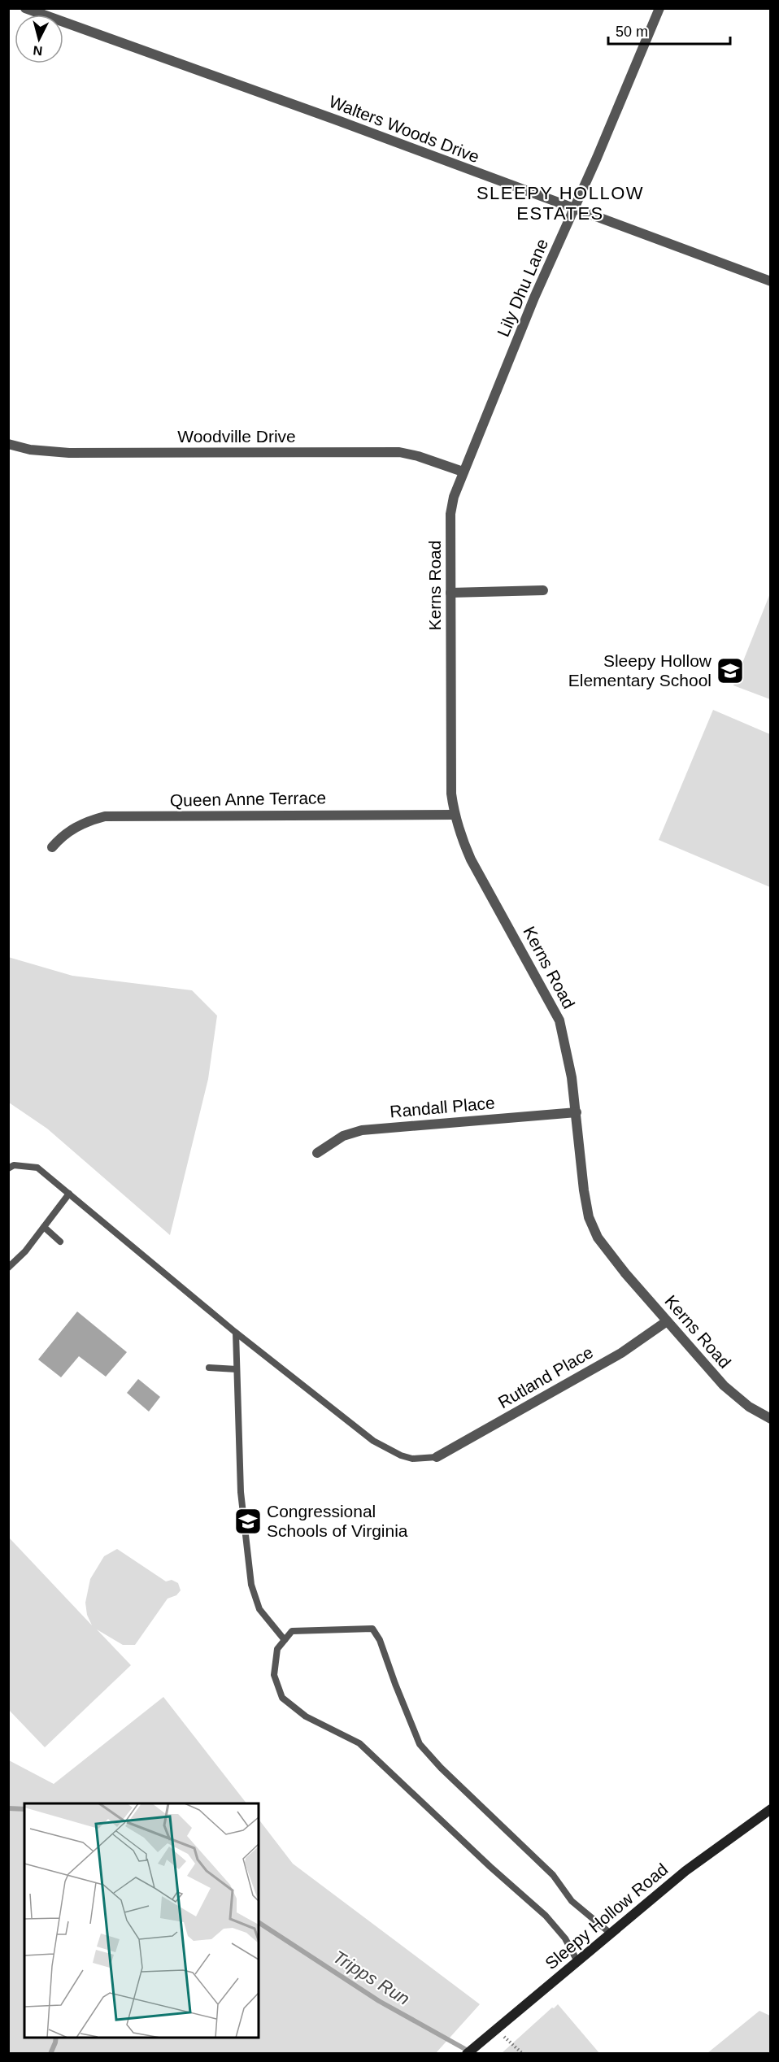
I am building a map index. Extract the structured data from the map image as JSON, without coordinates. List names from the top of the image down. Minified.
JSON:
{"streets":{"main road":["Sleepy Hollow Road"],"street":["Walters Woods Drive","Lily Dhu Lane","Woodville Drive","Kerns Road","Queen Anne Terrace","Randall Place","Rutland Place"]},"crossings":[["Walters Woods Drive","Lily Dhu Lane"],["Lily Dhu Lane","Woodville Drive"],["Lily Dhu Lane","Kerns Road"],["Woodville Drive","Kerns Road"],["Kerns Road","Queen Anne Terrace"],["Kerns Road","Randall Place"],["Kerns Road","Rutland Place"]],"districts":["SLEEPY HOLLOW ESTATES"],"water":["Tripps Run"],"places":{"school or university":["Sleepy Hollow Elementary School","Congressional Schools of Virginia"]},"scale_bar":"50 m","north":"bottom"}
